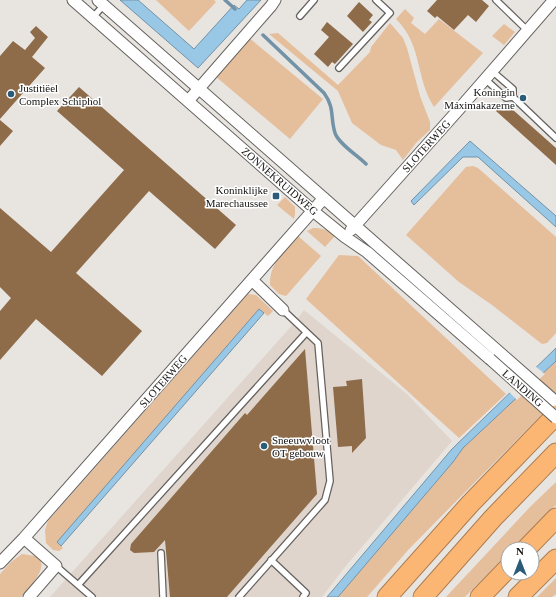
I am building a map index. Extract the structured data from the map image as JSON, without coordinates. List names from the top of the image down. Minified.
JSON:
{"streets":{"street":["SLOTERWEG","ZONNEKRUIDWEG","LANDING"]},"crossings":[["SLOTERWEG","ZONNEKRUIDWEG"],["ZONNEKRUIDWEG","LANDING"]],"places":{"other":["Justitiëel Complex Schiphol","Koningin Máximakazerne","Sneeuwvloot OT gebouw"],"transit":["Koninklijke Marechaussee"]},"north":"top"}
